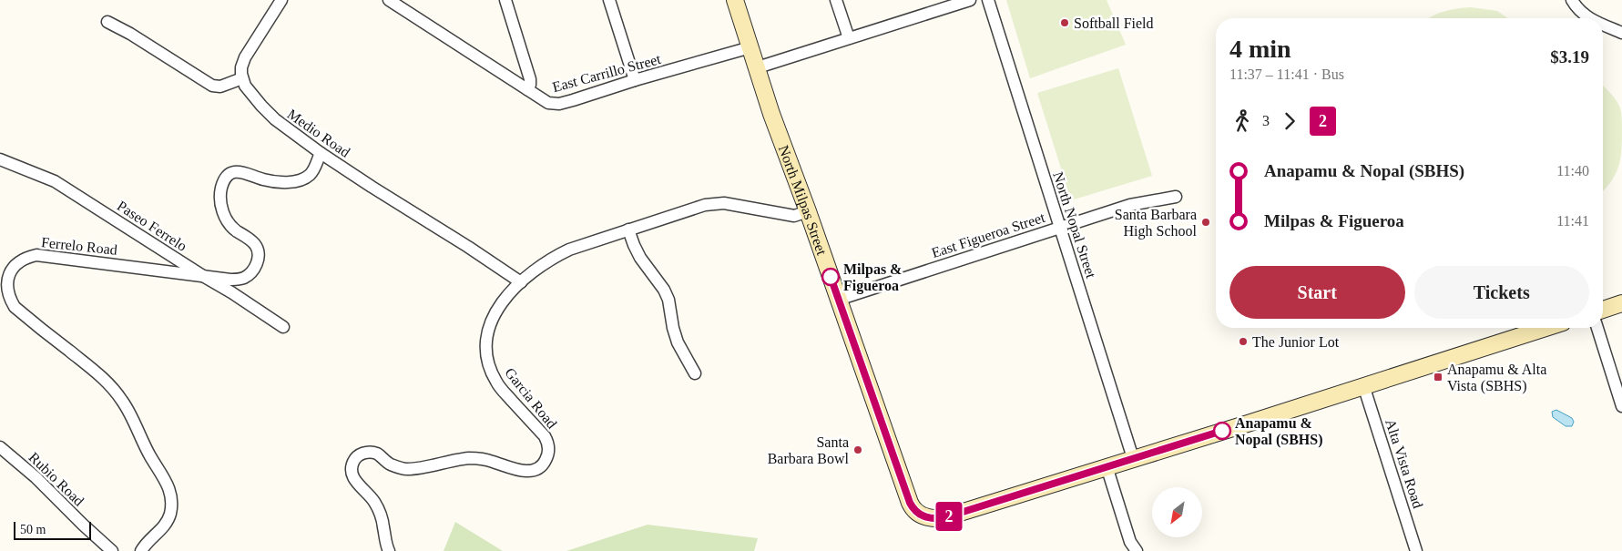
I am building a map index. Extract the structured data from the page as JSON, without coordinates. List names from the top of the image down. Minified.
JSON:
{"streets":{"main road":["North Milpas Street"],"street":["East Carrillo Street","Medio Road","North Nopal Street","Paseo Ferrelo","East Figueroa Street","Ferrelo Road","Garcia Road","Alta Vista Road","Rubio Road"]},"crossings":[["East Carrillo Street","North Milpas Street"],["Medio Road","Ferrelo Road"],["Medio Road","Garcia Road"],["North Milpas Street","East Figueroa Street"],["North Milpas Street","Garcia Road"],["North Nopal Street","East Figueroa Street"],["Paseo Ferrelo","Ferrelo Road"]],"places":{"other":["Softball Field","Santa Barbara High School","Milpas & Figueroa","The Junior Lot","Anapamu & Nopal (SBHS)","Santa Barbara Bowl"],"transit":["Anapamu & Alta Vista (SBHS)"]},"lines":["bus line 2"],"scale_bar":"50 m","north":"bottom left","page":{"on_map":"2","heading":["4 min","11:37 – 11:41 · Bus","$3.19"],"legs":["3","2"],"list":[{"name":"Anapamu & Nopal (SBHS)","value":"11:40"},{"name":"Milpas & Figueroa","value":"11:41"}],"buttons":["Start","Tickets"],"scale":"50 m"}}
